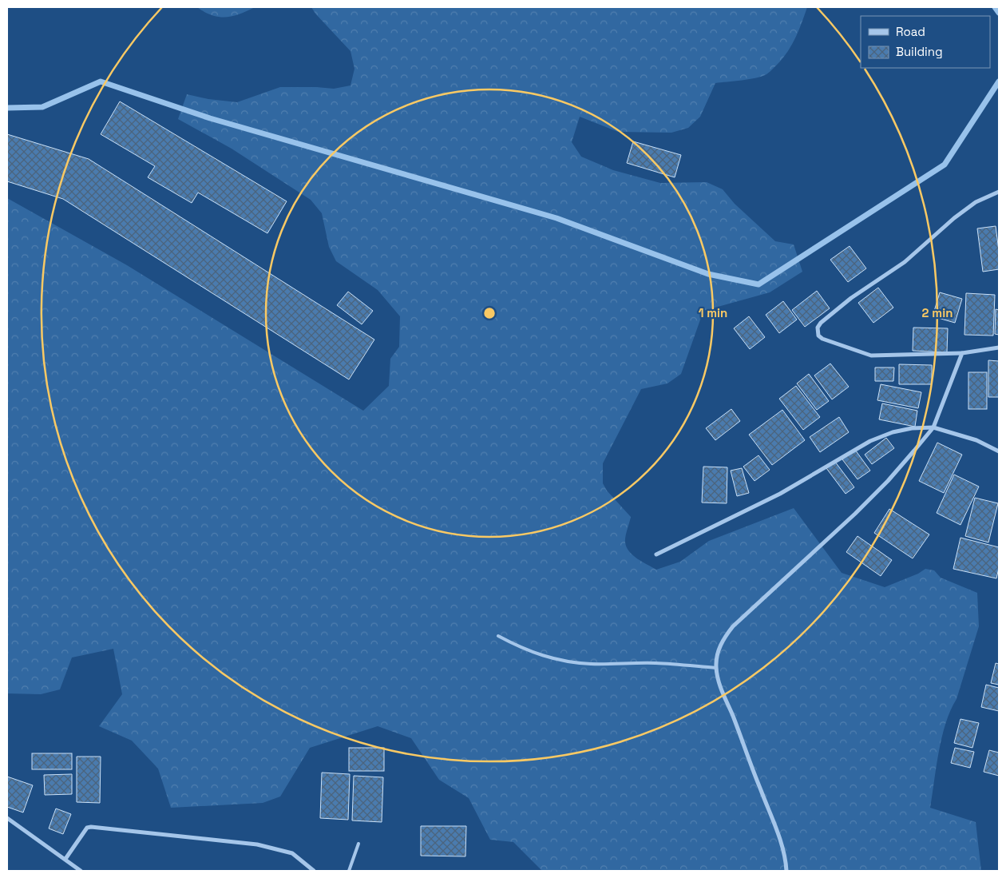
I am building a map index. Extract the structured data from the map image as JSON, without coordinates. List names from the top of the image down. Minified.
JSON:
{"legend":["Road","Building"],"rings":["1 min","2 min"]}
